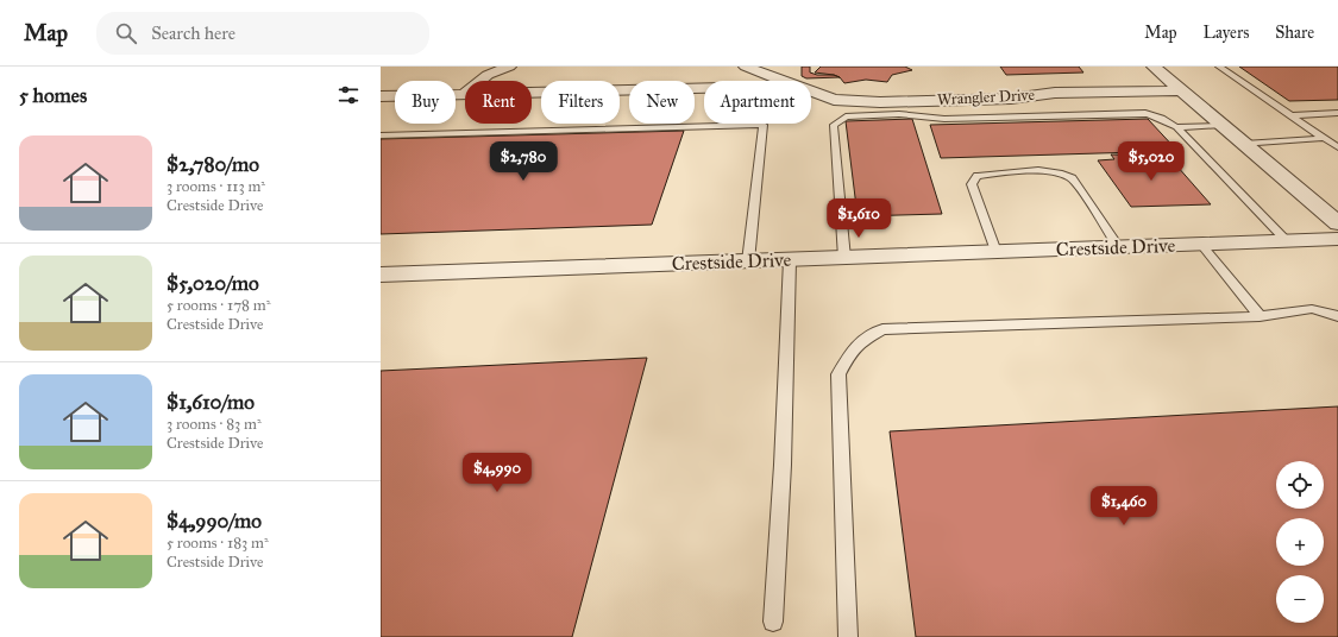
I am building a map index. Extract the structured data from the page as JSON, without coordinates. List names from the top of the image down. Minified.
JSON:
{"streets":{"street":["Wrangler Drive","Crestside Drive"]},"page":{"header":"Map","search":"Search here","nav":["Map","Layers","Share"],"heading":"5 homes","chip":["Buy","Rent","Filters","New","Apartment"],"list":[{"name":"$2,780/mo","note":"3 rooms · 113 m² · Crestside Drive"},{"name":"$5,020/mo","note":"5 rooms · 178 m² · Crestside Drive"},{"name":"$1,610/mo","note":"3 rooms · 83 m² · Crestside Drive"},{"name":"$4,990/mo","note":"5 rooms · 183 m² · Crestside Drive"}],"price":["$2,780","$5,020","$1,610","$4,990","$1,460"],"map_buttons":["+","−"]}}
